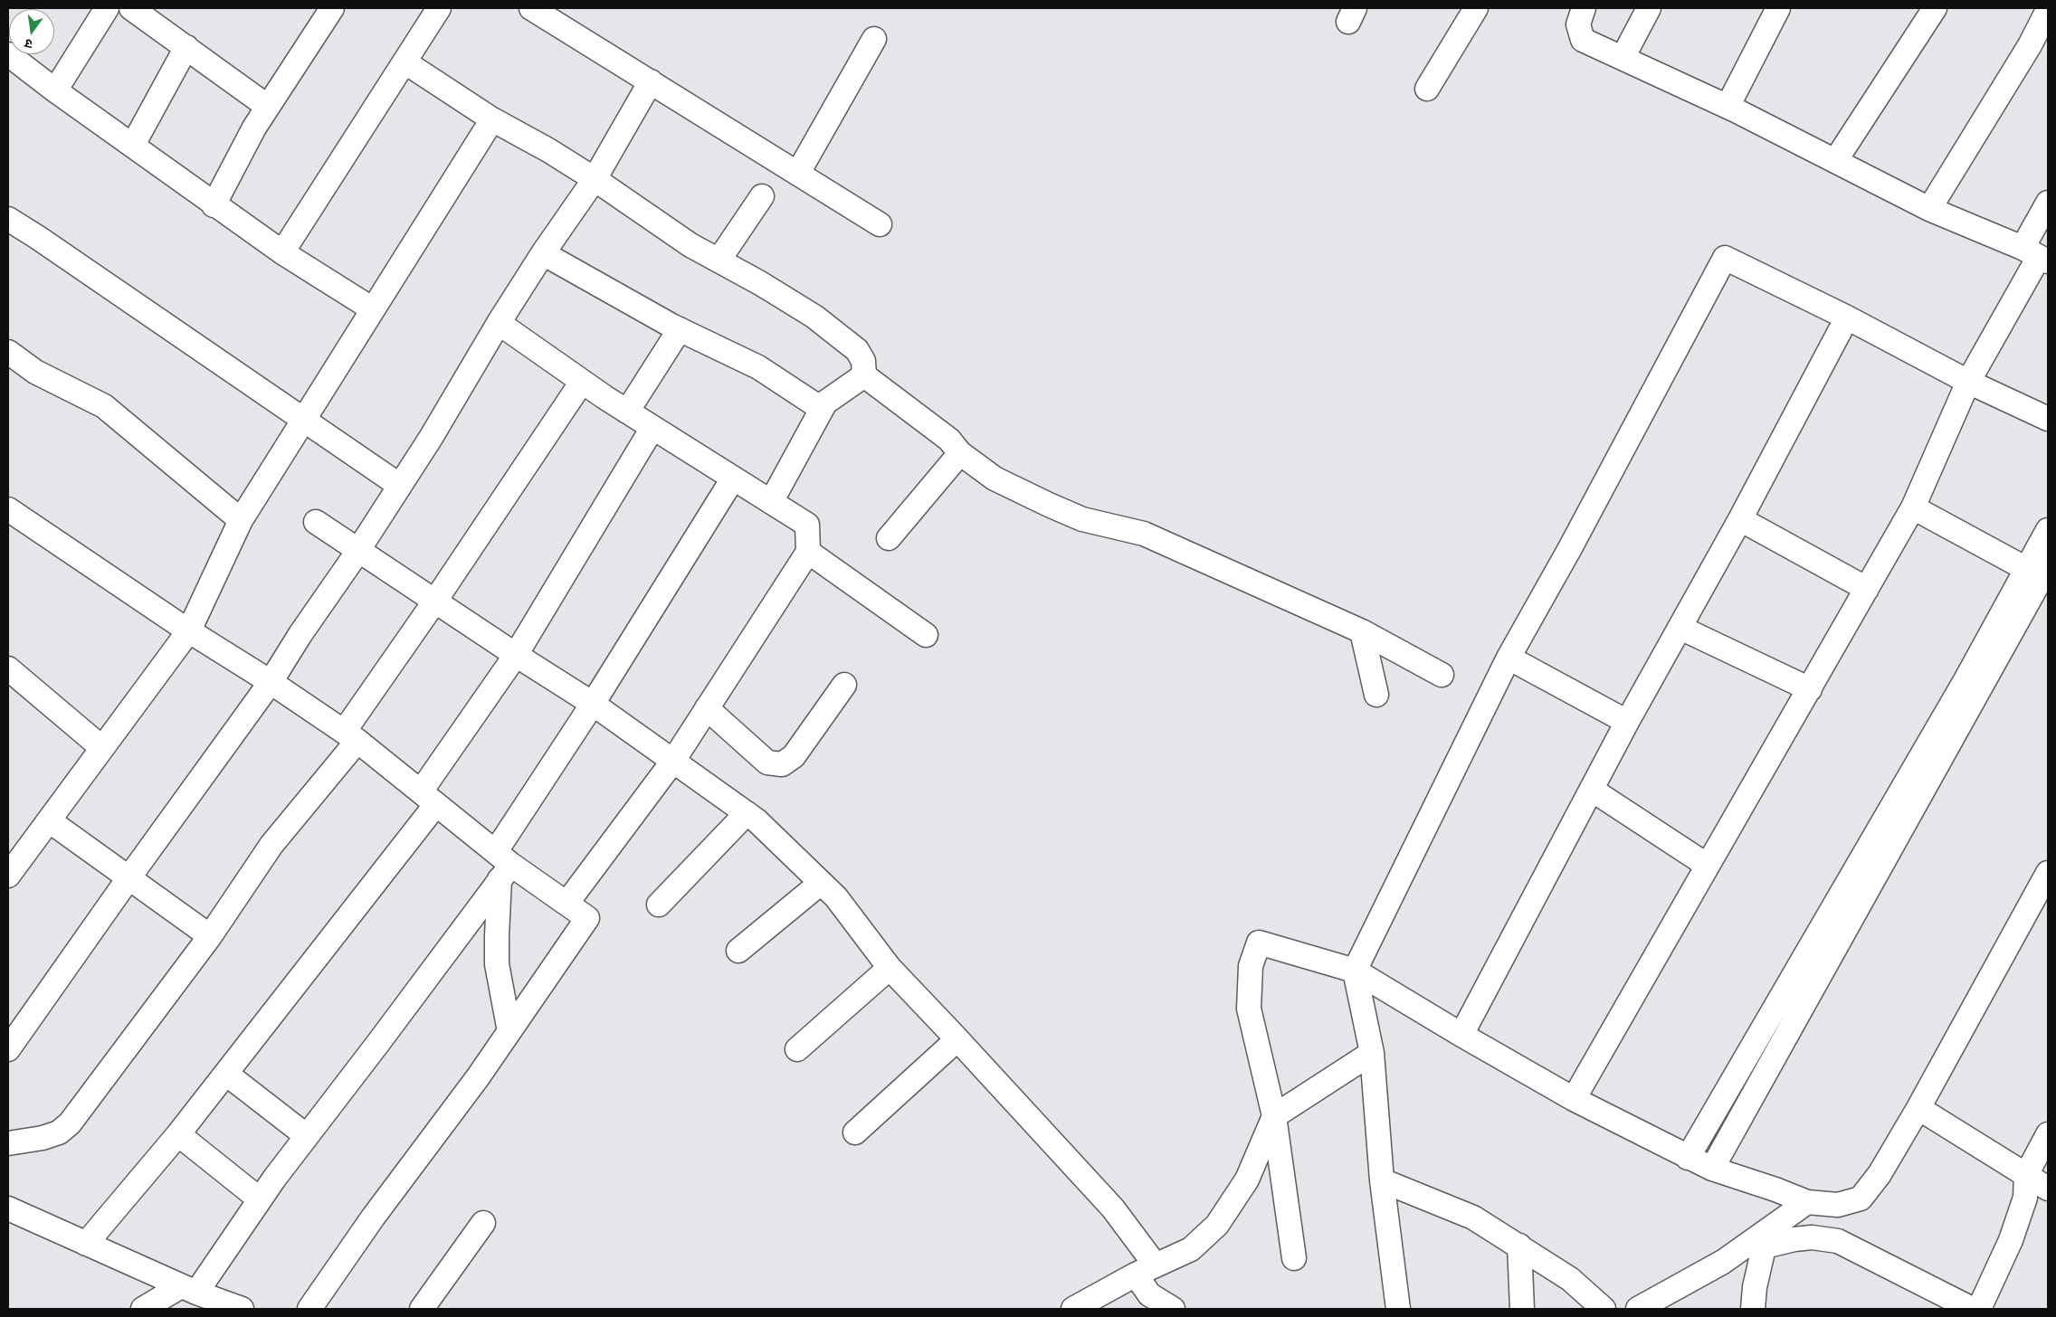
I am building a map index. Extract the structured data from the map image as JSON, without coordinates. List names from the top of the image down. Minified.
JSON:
{"north":"bottom"}
